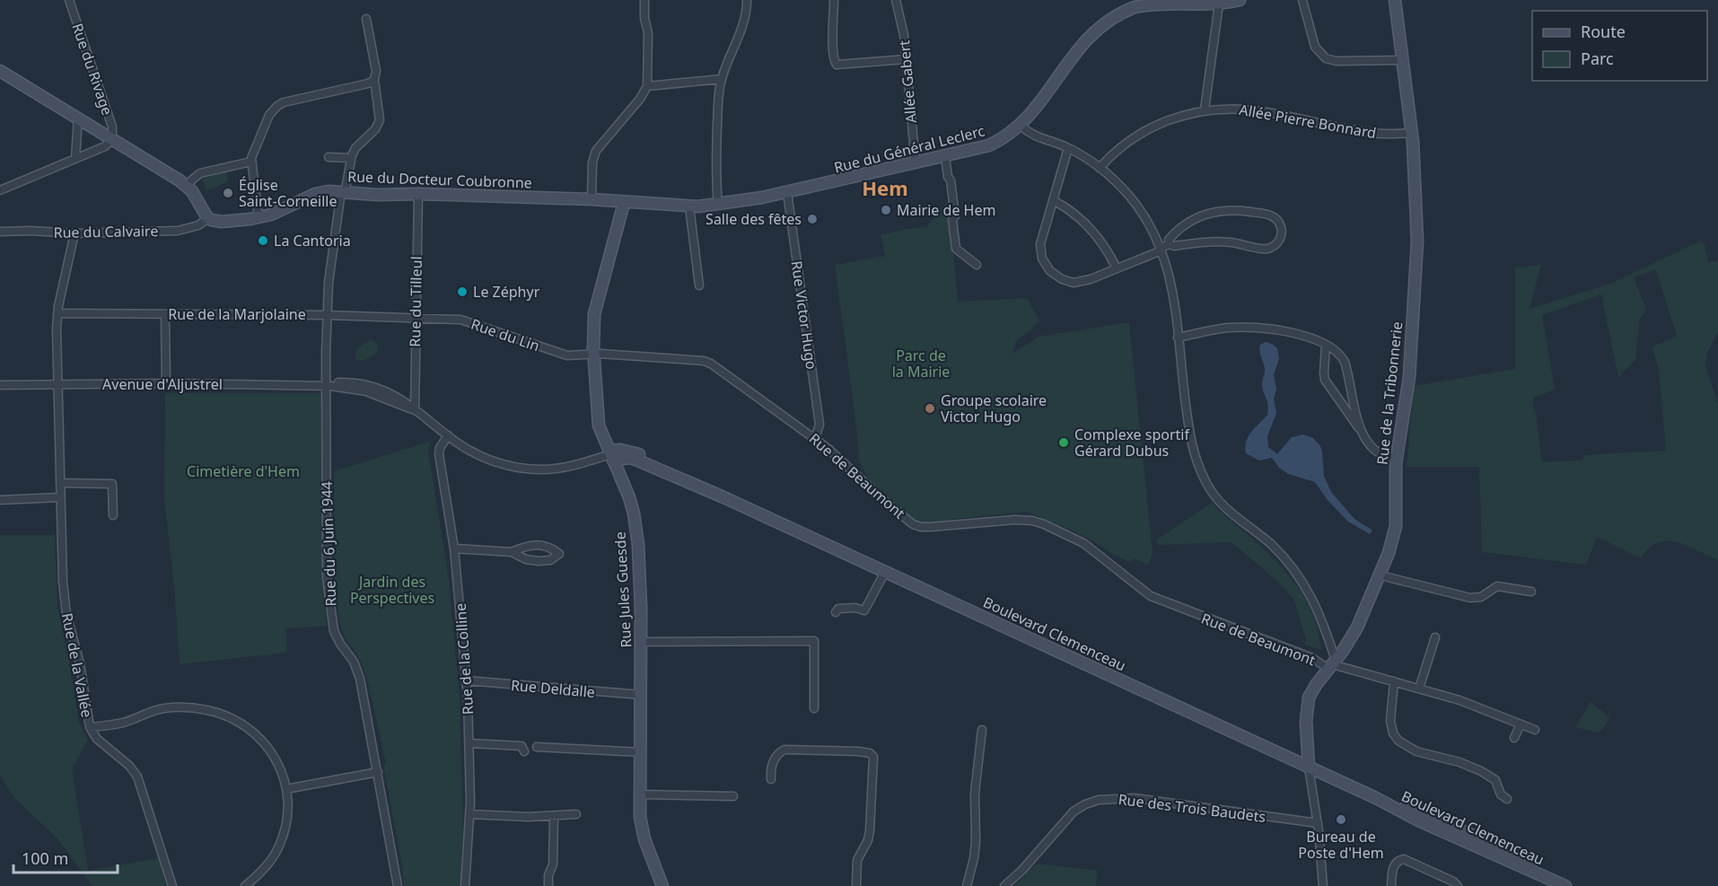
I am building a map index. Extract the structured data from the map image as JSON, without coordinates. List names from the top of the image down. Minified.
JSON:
{"streets":{"street":["Rue du Rivage","Allée Gabert","Allée Pierre Bonnard","Rue du Général Leclerc","Rue du Docteur Coubronne","Rue du Calvaire","Rue du Tilleul","Rue de la Marjolaine","Rue Victor Hugo","Rue du Lin","Avenue d'Aljustrel","Rue de la Tribonnerie","Rue de Beaumont","Rue du 6 Juin 1944","Rue Jules Guesde","Boulevard Clemenceau","Rue de la Colline","Rue de la Vallée","Rue Deldalle","Rue des Trois Baudets"]},"crossings":[["Allée Gabert","Rue du Général Leclerc"],["Allée Pierre Bonnard","Rue de la Tribonnerie"],["Rue du Général Leclerc","Rue du Docteur Coubronne"],["Rue du Général Leclerc","Rue Victor Hugo"],["Rue du Général Leclerc","Rue Jules Guesde"],["Rue du Docteur Coubronne","Rue du Calvaire"],["Rue du Docteur Coubronne","Rue du Tilleul"],["Rue du Docteur Coubronne","Rue du 6 Juin 1944"],["Rue du Docteur Coubronne","Rue Jules Guesde"],["Rue du Calvaire","Rue de la Vallée"],["Rue du Tilleul","Rue de la Marjolaine"],["Rue du Tilleul","Rue du Lin"],["Rue du Tilleul","Avenue d'Aljustrel"],["Rue de la Marjolaine","Rue du Lin"],["Rue de la Marjolaine","Rue du 6 Juin 1944"],["Rue de la Marjolaine","Rue de la Vallée"],["Rue Victor Hugo","Rue de Beaumont"],["Rue du Lin","Rue de Beaumont"],["Rue du Lin","Rue Jules Guesde"],["Avenue d'Aljustrel","Rue du 6 Juin 1944"],["Avenue d'Aljustrel","Rue Jules Guesde"],["Avenue d'Aljustrel","Boulevard Clemenceau"],["Avenue d'Aljustrel","Rue de la Colline"],["Avenue d'Aljustrel","Rue de la Vallée"],["Rue de la Tribonnerie","Rue de Beaumont"],["Rue de la Tribonnerie","Boulevard Clemenceau"],["Rue de Beaumont","Rue Jules Guesde"],["Rue Jules Guesde","Boulevard Clemenceau"],["Rue Jules Guesde","Rue Deldalle"],["Rue de la Colline","Rue Deldalle"]],"districts":["Hem"],"parks":["Parc de la Mairie","Cimetière d'Hem","Jardin des Perspectives"],"places":["Église Saint-Corneille","Mairie de Hem","Salle des fêtes","La Cantoria","Le Zéphyr","Groupe scolaire Victor Hugo","Complexe sportif Gérard Dubus","Bureau de Poste d'Hem"],"legend":["Route","Parc"],"scale_bar":"100 m"}
